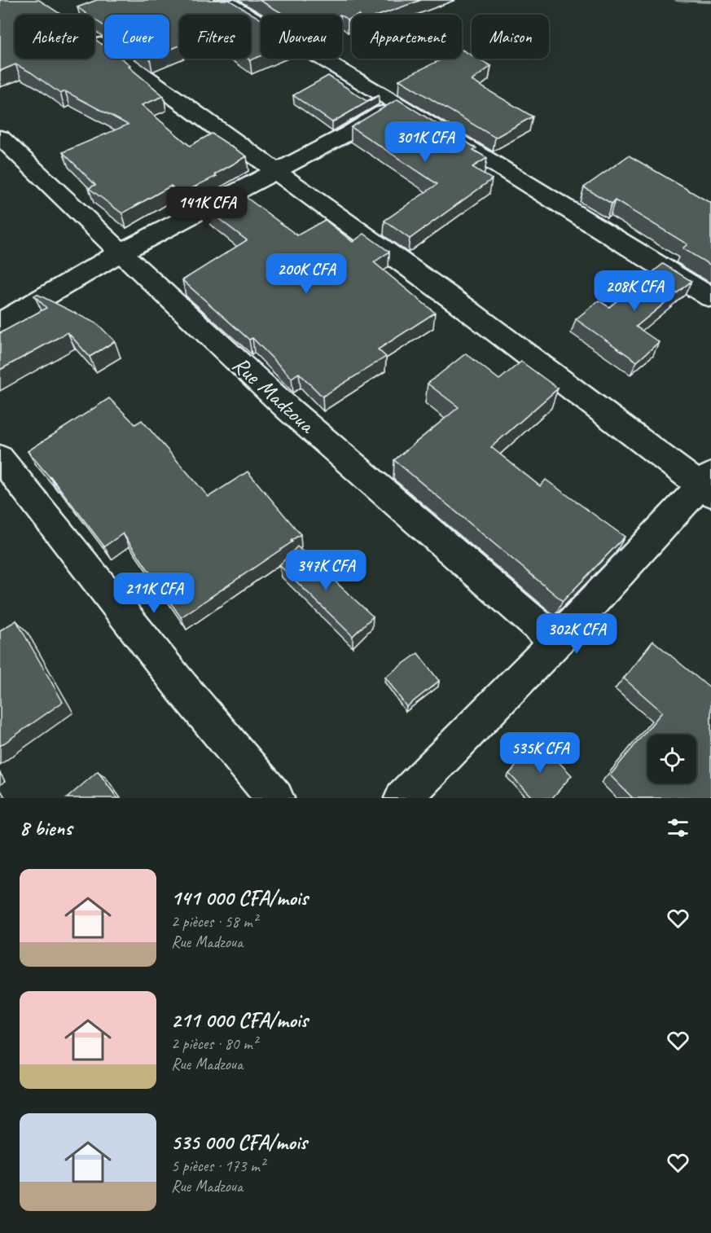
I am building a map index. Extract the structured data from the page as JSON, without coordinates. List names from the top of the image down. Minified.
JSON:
{"streets":{"street":["Rue Madzoua"]},"page":{"chip":["Acheter","Louer","Filtres","Nouveau","Appartement","Maison"],"price":["301K CFA","141K CFA","200K CFA","208K CFA","347K CFA","211K CFA","302K CFA","535K CFA"],"heading":"8 biens","list":[{"name":"141 000 CFA/mois","note":"2 pièces · 58 m² · Rue Madzoua"},{"name":"211 000 CFA/mois","note":"2 pièces · 80 m² · Rue Madzoua"},{"name":"535 000 CFA/mois","note":"5 pièces · 173 m² · Rue Madzoua"}]}}
